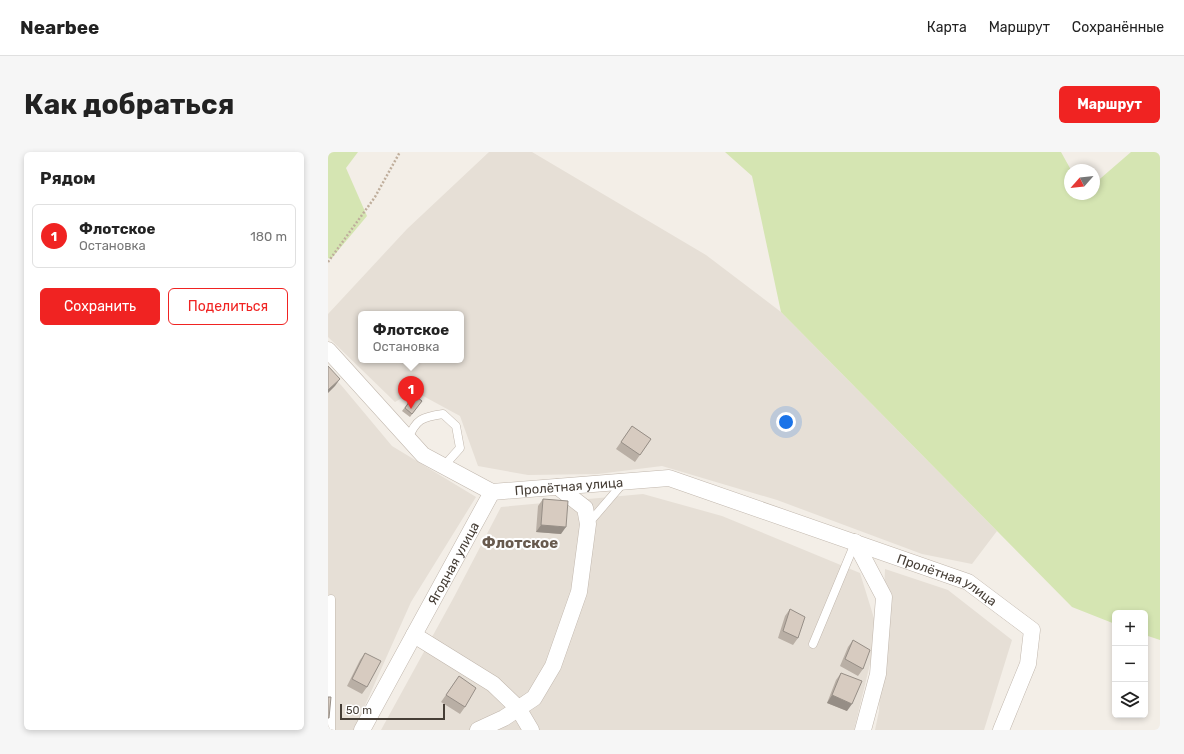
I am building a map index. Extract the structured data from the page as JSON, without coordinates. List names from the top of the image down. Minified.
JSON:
{"streets":{"street":["Пролётная улица","Ягодная улица"]},"crossings":[["Пролётная улица","Ягодная улица"]],"districts":["Флотское"],"scale_bar":"50 m","north":"bottom left","page":{"header":"Nearbee","nav":["Карта","Маршрут","Сохранённые"],"buttons":["Маршрут",["Сохранить","Поделиться"]],"title":"Как добраться","heading":"Рядом","list":[{"mark":"1","name":"Флотское","note":"Остановка","value":"180 m"}],"popup":["Флотское","Остановка"],"pins":"1","map_buttons":["+","−"],"scale":"50 m"}}
